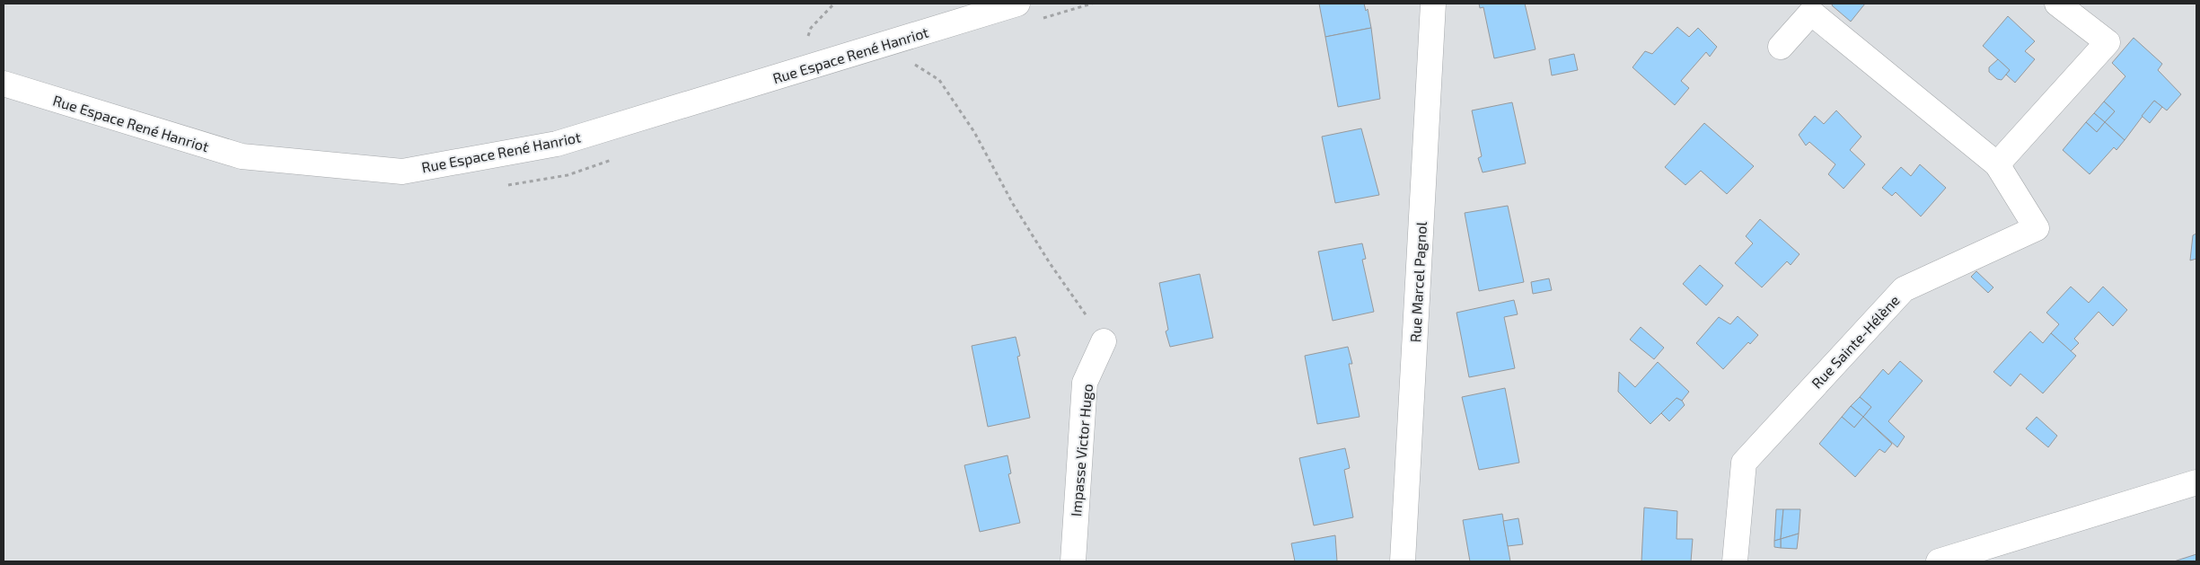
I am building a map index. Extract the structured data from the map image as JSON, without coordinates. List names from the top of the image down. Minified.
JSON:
{"streets":{"street":["Rue Espace René Hanriot","Rue Marcel Pagnol","Rue Sainte-Hélène","Impasse Victor Hugo"]}}
